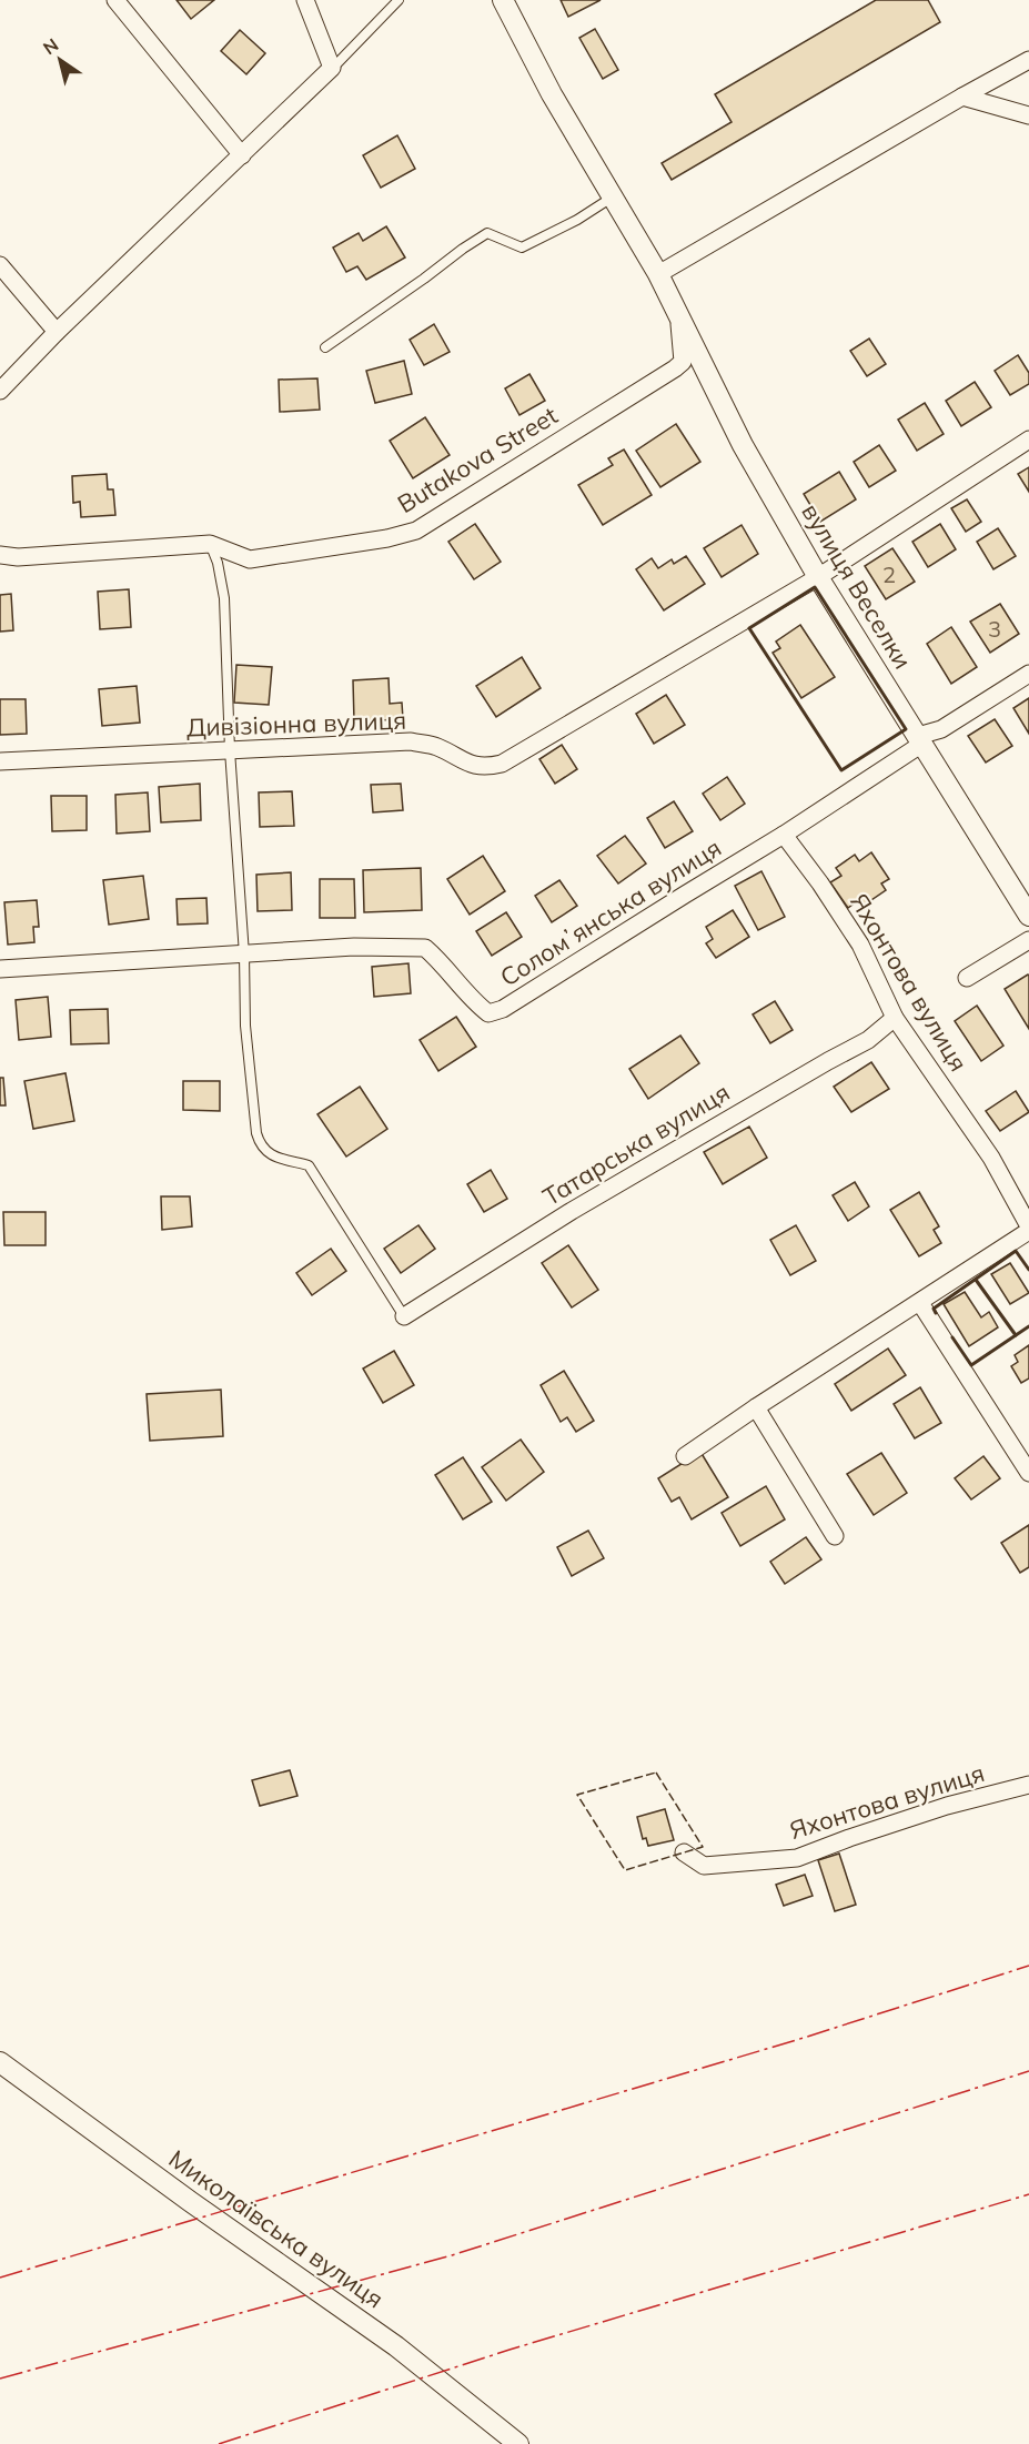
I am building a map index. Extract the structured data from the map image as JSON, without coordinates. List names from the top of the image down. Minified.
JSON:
{"streets":{"street":["Butakova Street","вулиця Веселки","Дивізіонна вулиця","Соломʼянська вулиця","Яхонтова вулиця","Татарська вулиця","Миколаївська вулиця"]},"crossings":[["Butakova Street","вулиця Веселки"],["вулиця Веселки","Дивізіонна вулиця"],["вулиця Веселки","Соломʼянська вулиця"],["Соломʼянська вулиця","Яхонтова вулиця"],["Яхонтова вулиця","Татарська вулиця"]],"house_numbers":["2","3"],"north":"top left"}
